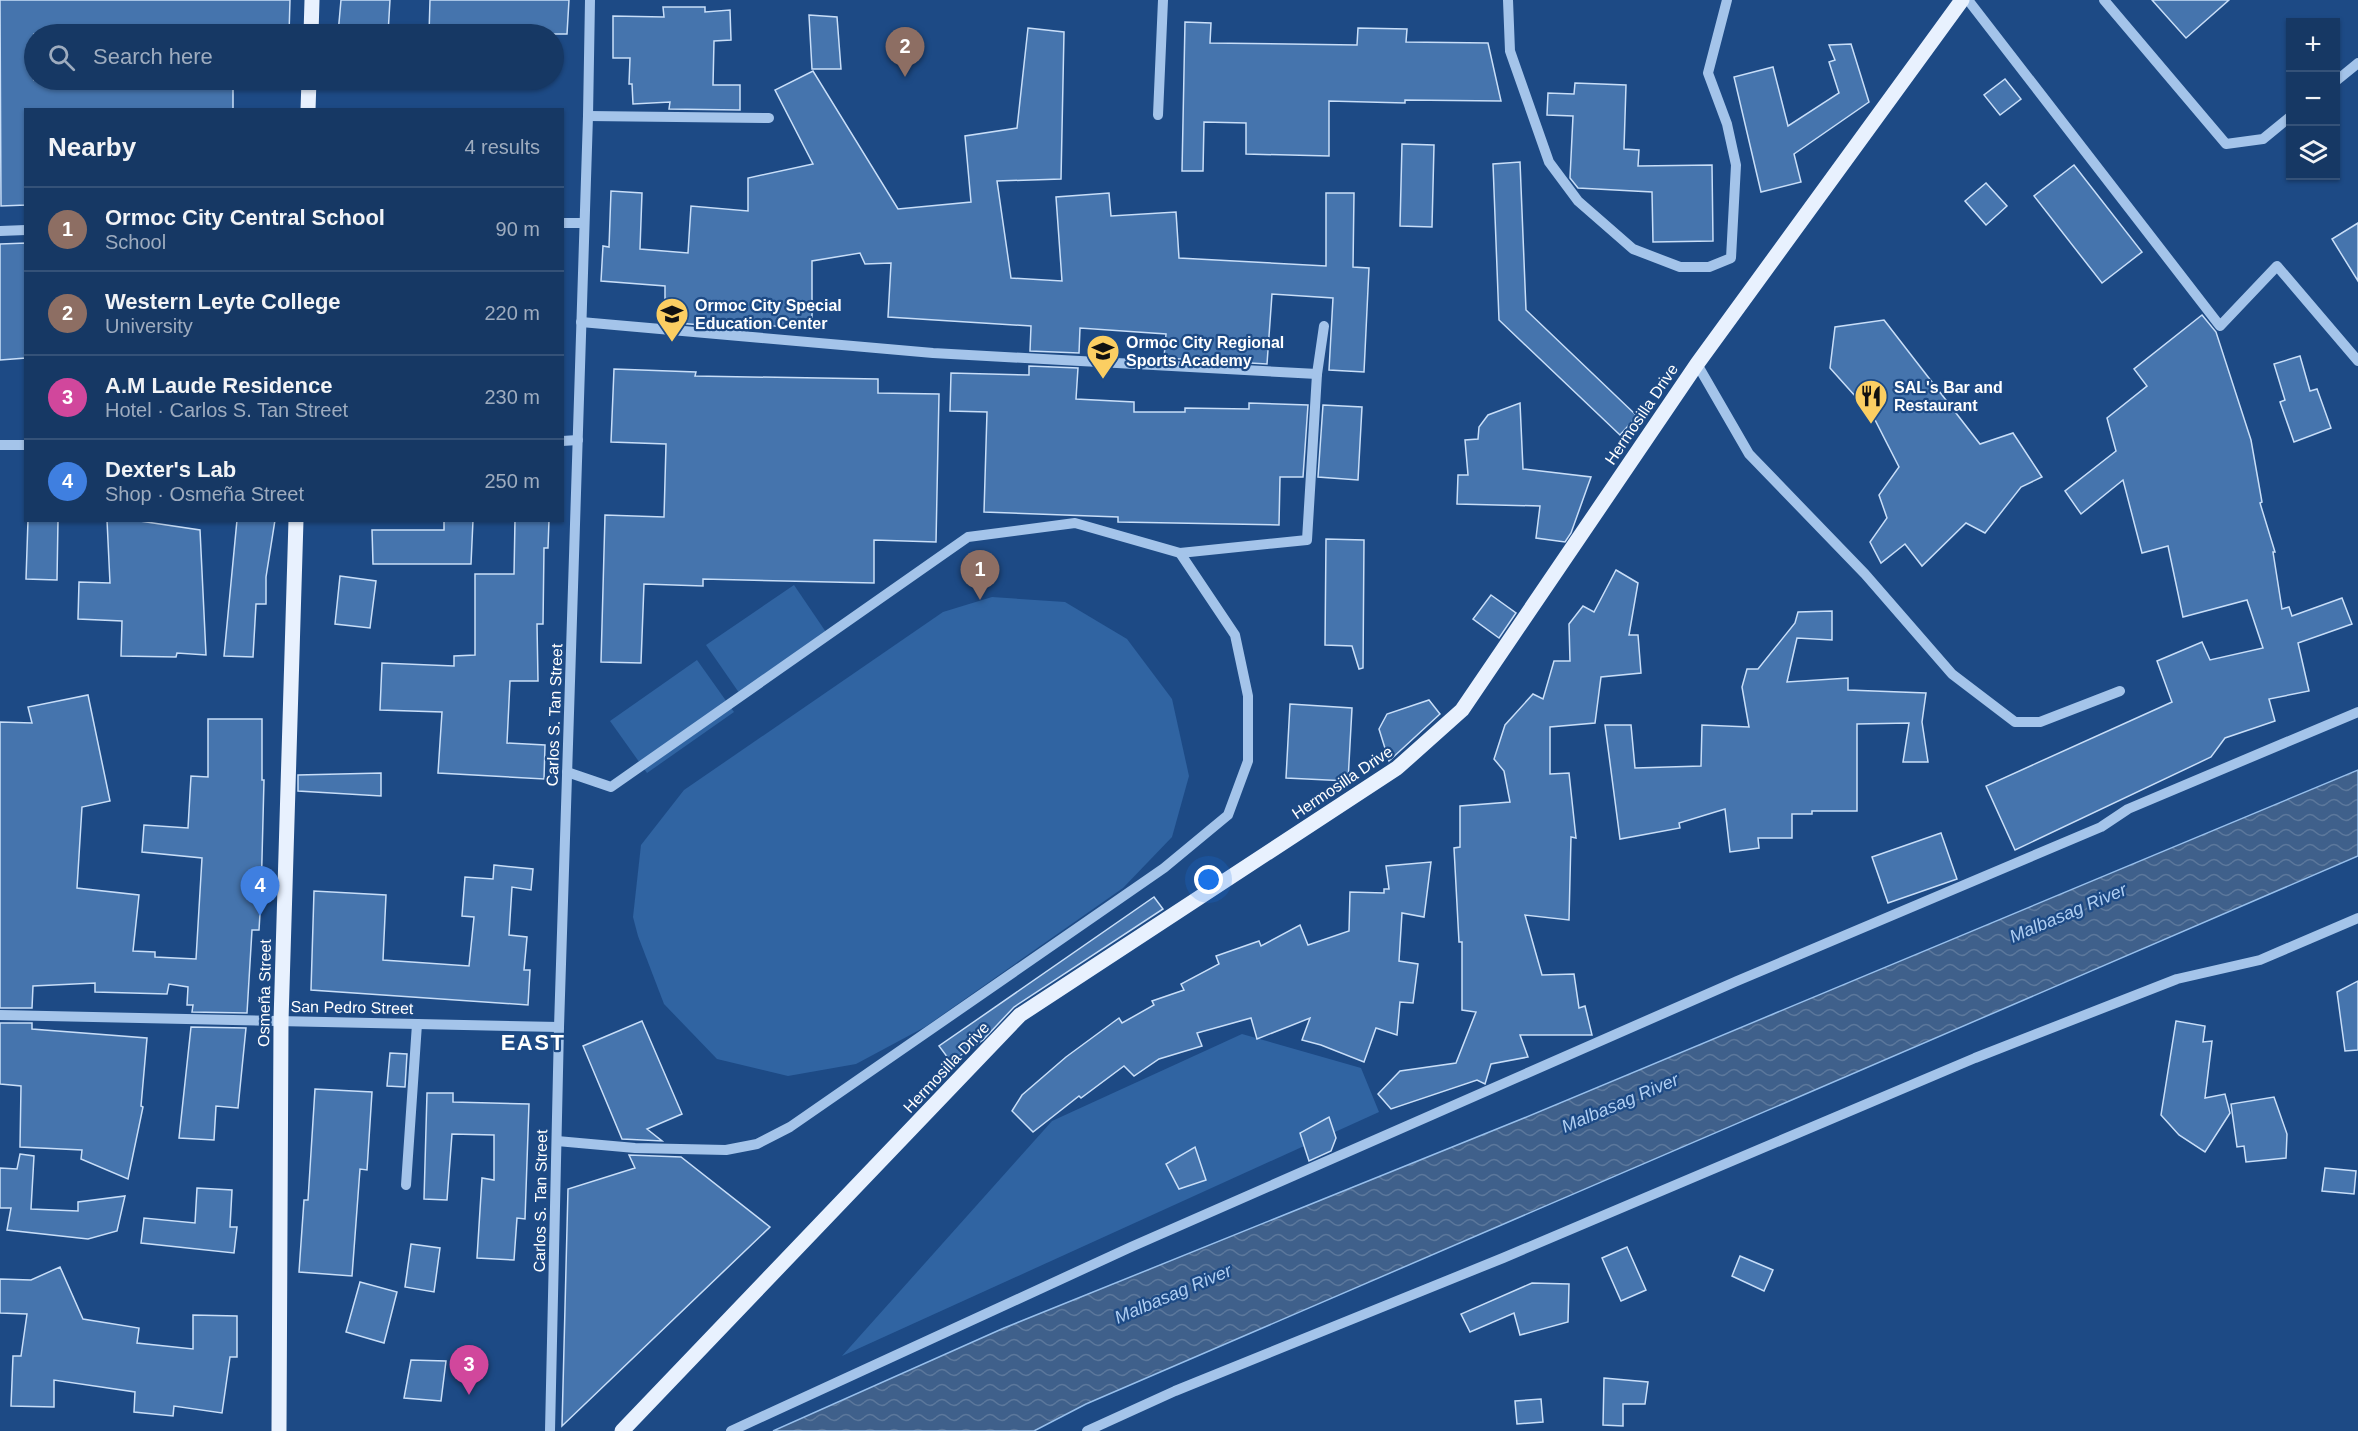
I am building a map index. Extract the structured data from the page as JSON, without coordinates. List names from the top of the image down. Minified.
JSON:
{"streets":{"main road":["Hermosilla Drive","Osmeña Street"],"street":["Carlos S. Tan Street","San Pedro Street"]},"crossings":[["Carlos S. Tan Street","San Pedro Street"],["Osmeña Street","San Pedro Street"]],"districts":["EAST"],"water":["Malbasag River"],"places":{"school or university":["Ormoc City Special Education Center","Ormoc City Regional Sports Academy"],"restaurant":["SAL's Bar and Restaurant"]},"page":{"map_buttons":["+","−"],"search":"Search here","pins":["2","1","4","3"],"heading":["Nearby","4 results"],"list":[{"mark":"1","name":"Ormoc City Central School","note":"School","value":"90 m"},{"mark":"2","name":"Western Leyte College","note":"University","value":"220 m"},{"mark":"3","name":"A.M Laude Residence","note":"Hotel · Carlos S. Tan Street","value":"230 m"},{"mark":"4","name":"Dexter's Lab","note":"Shop · Osmeña Street","value":"250 m"}]}}
